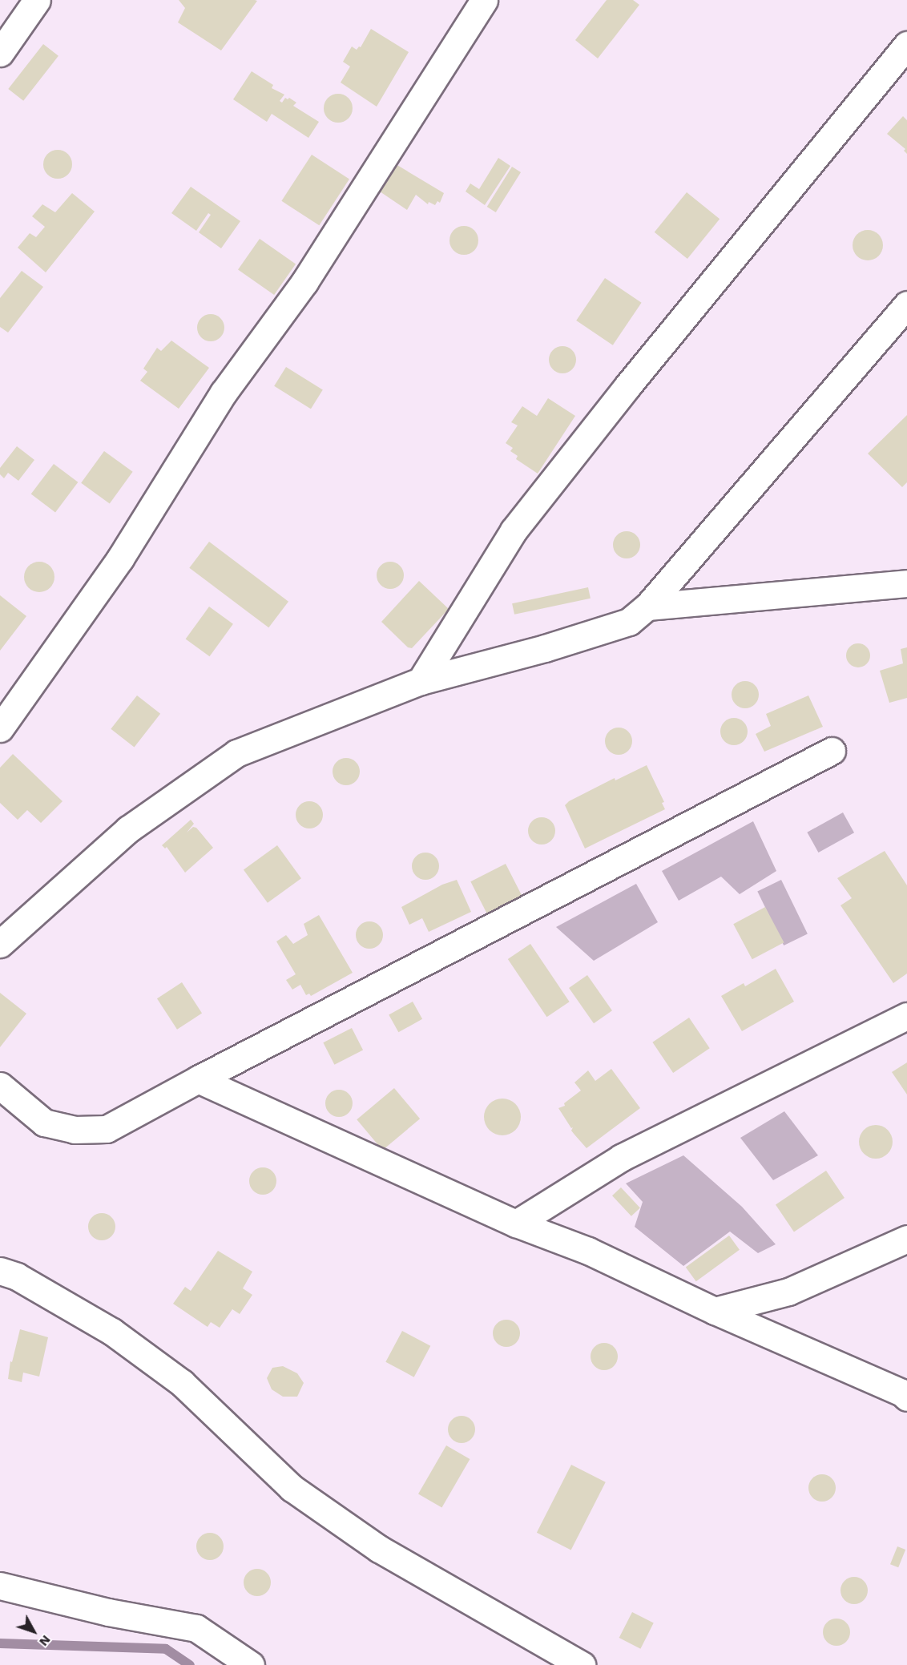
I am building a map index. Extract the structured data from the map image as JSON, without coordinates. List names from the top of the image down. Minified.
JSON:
{"north":"bottom right"}
